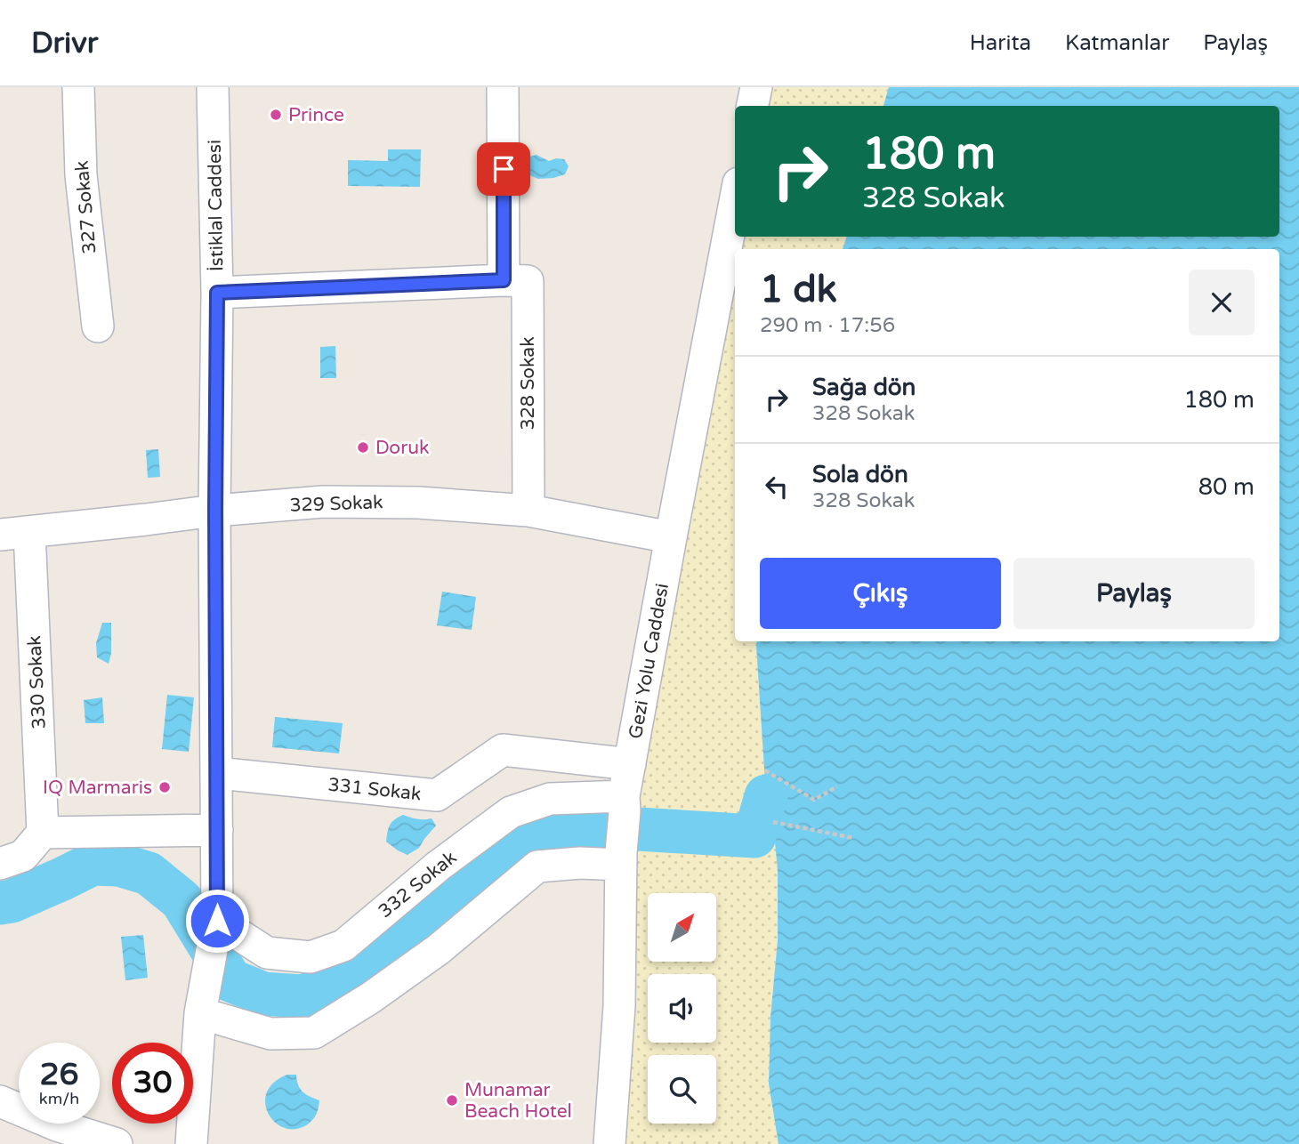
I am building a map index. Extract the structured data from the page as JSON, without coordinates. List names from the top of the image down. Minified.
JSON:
{"streets":{"street":["İstiklal Caddesi","327 Sokak","328 Sokak","329 Sokak","Gezi Yolu Caddesi","330 Sokak","331 Sokak","332 Sokak"]},"crossings":[["İstiklal Caddesi","328 Sokak"],["İstiklal Caddesi","329 Sokak"],["İstiklal Caddesi","331 Sokak"],["İstiklal Caddesi","332 Sokak"],["328 Sokak","329 Sokak"],["329 Sokak","Gezi Yolu Caddesi"],["329 Sokak","330 Sokak"],["Gezi Yolu Caddesi","331 Sokak"],["Gezi Yolu Caddesi","332 Sokak"]],"places":["Prince","Doruk","IQ Marmaris","Munamar Beach Hotel"],"north":"top right","page":{"header":"Drivr","nav":["Harita","Katmanlar","Paylaş"],"turn":["180 m","328 Sokak"],"heading":["1 dk","290 m · 17:56"],"list":[{"name":"Sağa dön","note":"328 Sokak","value":"180 m"},{"name":"Sola dön","note":"328 Sokak","value":"80 m"}],"buttons":["Çıkış","Paylaş"],"speed":"26 km/h","limit":"30"}}
